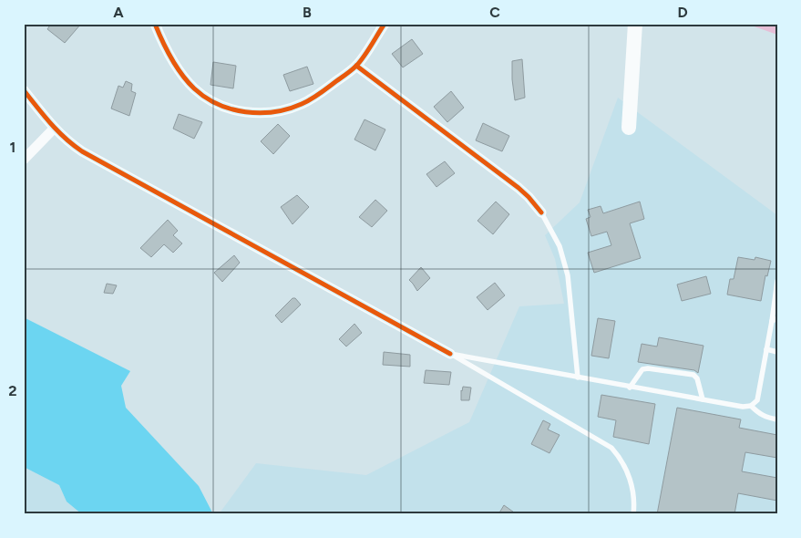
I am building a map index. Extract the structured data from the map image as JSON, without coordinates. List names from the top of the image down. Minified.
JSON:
{"grid":{"columns":["A","B","C","D"],"rows":["1","2"]}}
